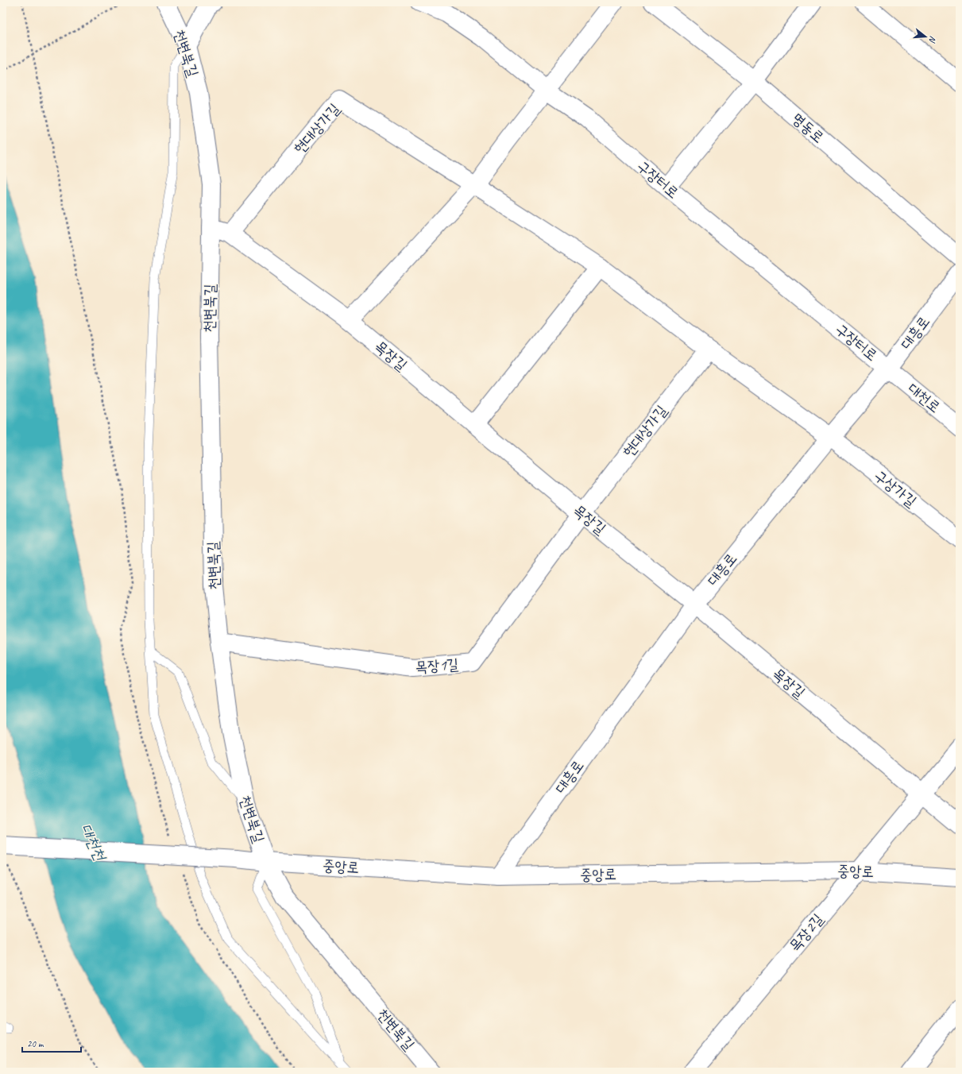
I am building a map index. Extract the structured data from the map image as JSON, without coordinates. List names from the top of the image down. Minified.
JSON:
{"streets":{"street":["천변북길","명동로","현대상가길","구장터로","대흥로","목장길","대천로","구상가길","목장1길","중앙로","목장2길"]},"crossings":[["천변북길","목장길"],["천변북길","목장1길"],["천변북길","중앙로"],["현대상가길","대흥로"],["현대상가길","목장길"],["현대상가길","구상가길"],["현대상가길","목장1길"],["구장터로","대흥로"],["구장터로","대천로"],["대흥로","목장길"],["대흥로","대천로"],["대흥로","구상가길"],["대흥로","중앙로"],["목장길","목장1길"],["목장길","목장2길"],["중앙로","목장2길"]],"water":["대천천"],"scale_bar":"20 m","north":"right"}
